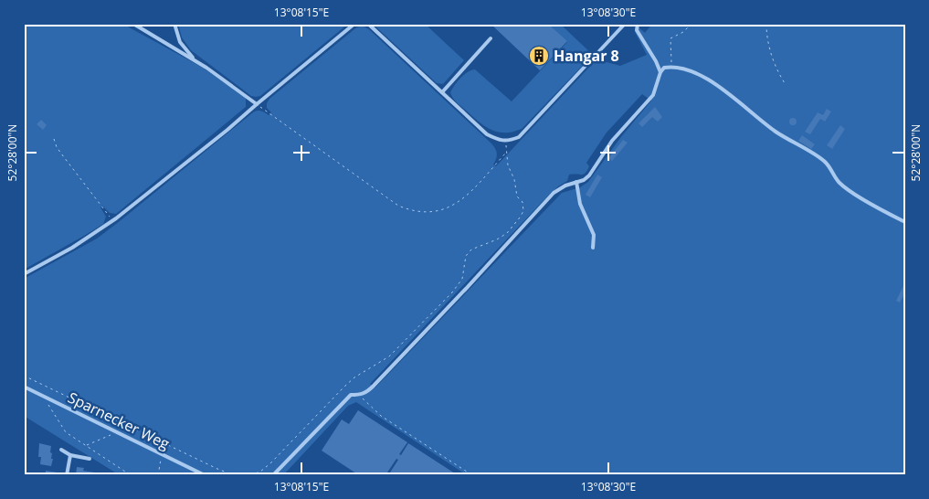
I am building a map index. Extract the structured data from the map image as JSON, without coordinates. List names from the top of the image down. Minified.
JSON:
{"streets":{"lane":["Sparnecker Weg"]},"places":{"building":["Hangar 8"]},"coordinates":["13°08'15\"E","13°08'30\"E","52°28'00\"N"]}
